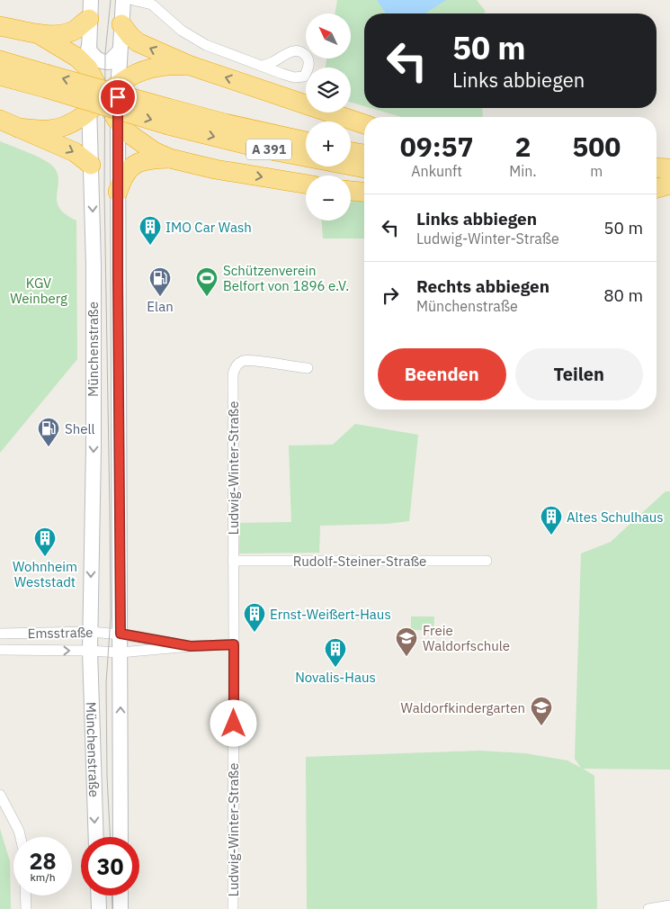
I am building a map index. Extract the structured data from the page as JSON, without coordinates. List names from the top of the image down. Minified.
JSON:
{"streets":{"highway":["A 391"],"main road":["Münchenstraße"],"street":["Ludwig-Winter-Straße","Rudolf-Steiner-Straße","Emsstraße"]},"crossings":[["Münchenstraße","Emsstraße"],["Ludwig-Winter-Straße","Rudolf-Steiner-Straße"]],"parks":["KGV Weinberg"],"places":{"building":["IMO Car Wash","Altes Schulhaus","Wohnheim Weststadt","Ernst-Weißert-Haus","Novalis-Haus"],"fuel station":["Elan","Shell"],"sports":["Schützenverein Belfort von 1896 e.V."],"school or university":["Freie Waldorfschule","Waldorfkindergarten"]},"north":"top left","page":{"map_buttons":["+","−"],"turn":["50 m","Links abbiegen"],"eta":["09:57","Ankunft","2","Min.","500","m"],"list":[{"name":"Links abbiegen","note":"Ludwig-Winter-Straße","value":"50 m"},{"name":"Rechts abbiegen","note":"Münchenstraße","value":"80 m"}],"buttons":["Beenden","Teilen"],"speed":"28 km/h","limit":"30"}}
